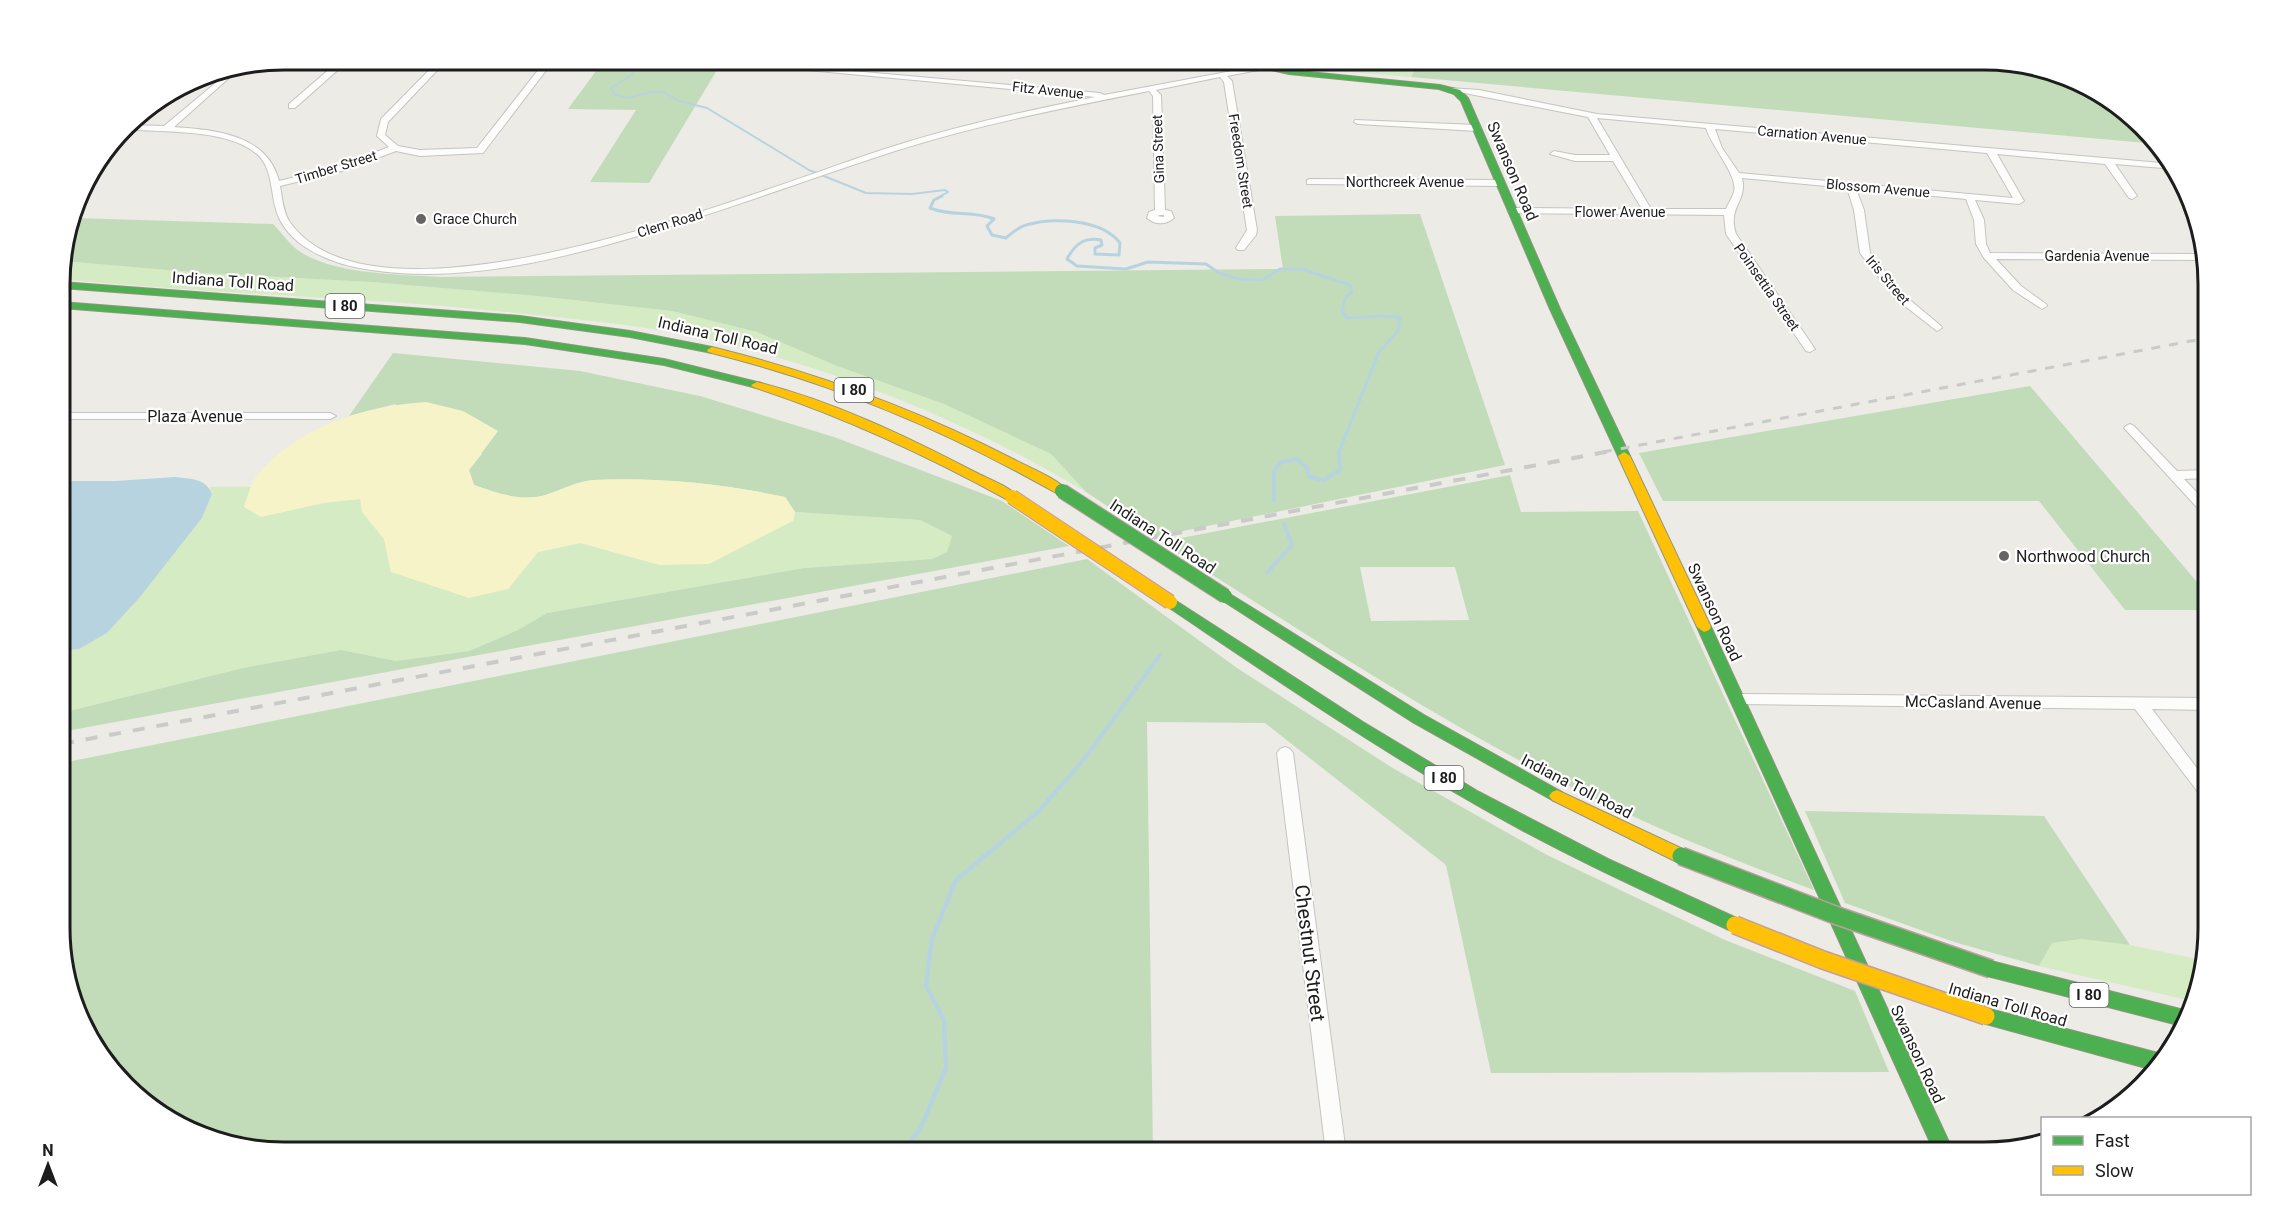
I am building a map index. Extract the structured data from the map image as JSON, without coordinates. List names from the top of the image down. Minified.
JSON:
{"streets":{"main road":["Swanson Road","Clem Road","Indiana Toll Road","I 80"],"street":["Fitz Avenue","Carnation Avenue","Gina Street","Freedom Street","Timber Street","Northcreek Avenue","Blossom Avenue","Flower Avenue","Gardenia Avenue","Iris Street","Poinsettia Street","Plaza Avenue","McCasland Avenue","Chestnut Street"]},"crossings":[["Fitz Avenue","Clem Road"],["Carnation Avenue","Swanson Road"],["Carnation Avenue","Blossom Avenue"],["Carnation Avenue","Clem Road"],["Gina Street","Clem Road"],["Freedom Street","Clem Road"],["Timber Street","Clem Road"],["Swanson Road","Northcreek Avenue"],["Swanson Road","Flower Avenue"],["Swanson Road","Clem Road"],["Swanson Road","McCasland Avenue"],["Blossom Avenue","Iris Street"],["Flower Avenue","Poinsettia Street"]],"places":["Grace Church","Northwood Church"],"legend":["Fast","Slow"],"north":"top"}
